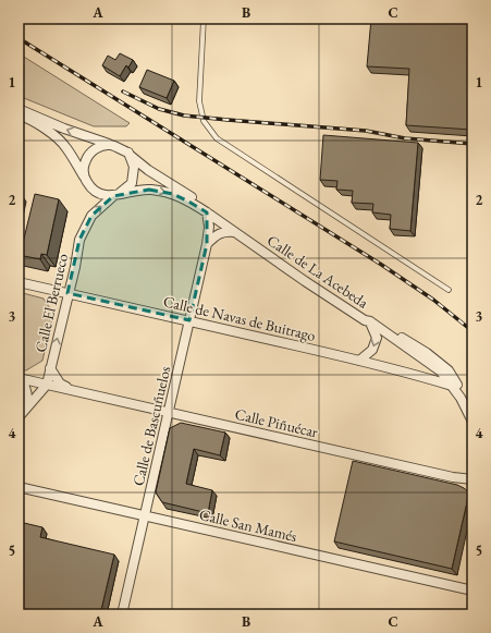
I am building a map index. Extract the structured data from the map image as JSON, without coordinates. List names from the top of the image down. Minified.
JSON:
{"streets":{"street":["Calle de La Acebeda","Calle El Berrueco","Calle de Navas de Buitrago","Calle Piñuécar","Calle de Bascuñuelos","Calle San Mamés"]},"crossings":[["Calle de La Acebeda","Calle El Berrueco"],["Calle de La Acebeda","Calle de Navas de Buitrago"],["Calle de La Acebeda","Calle de Bascuñuelos"],["Calle El Berrueco","Calle de Navas de Buitrago"],["Calle El Berrueco","Calle Piñuécar"],["Calle de Navas de Buitrago","Calle de Bascuñuelos"],["Calle Piñuécar","Calle de Bascuñuelos"],["Calle de Bascuñuelos","Calle San Mamés"]],"one_way":["Calle El Berrueco"],"grid":{"columns":["A","B","C"],"rows":["1","2","3","4","5"]}}
